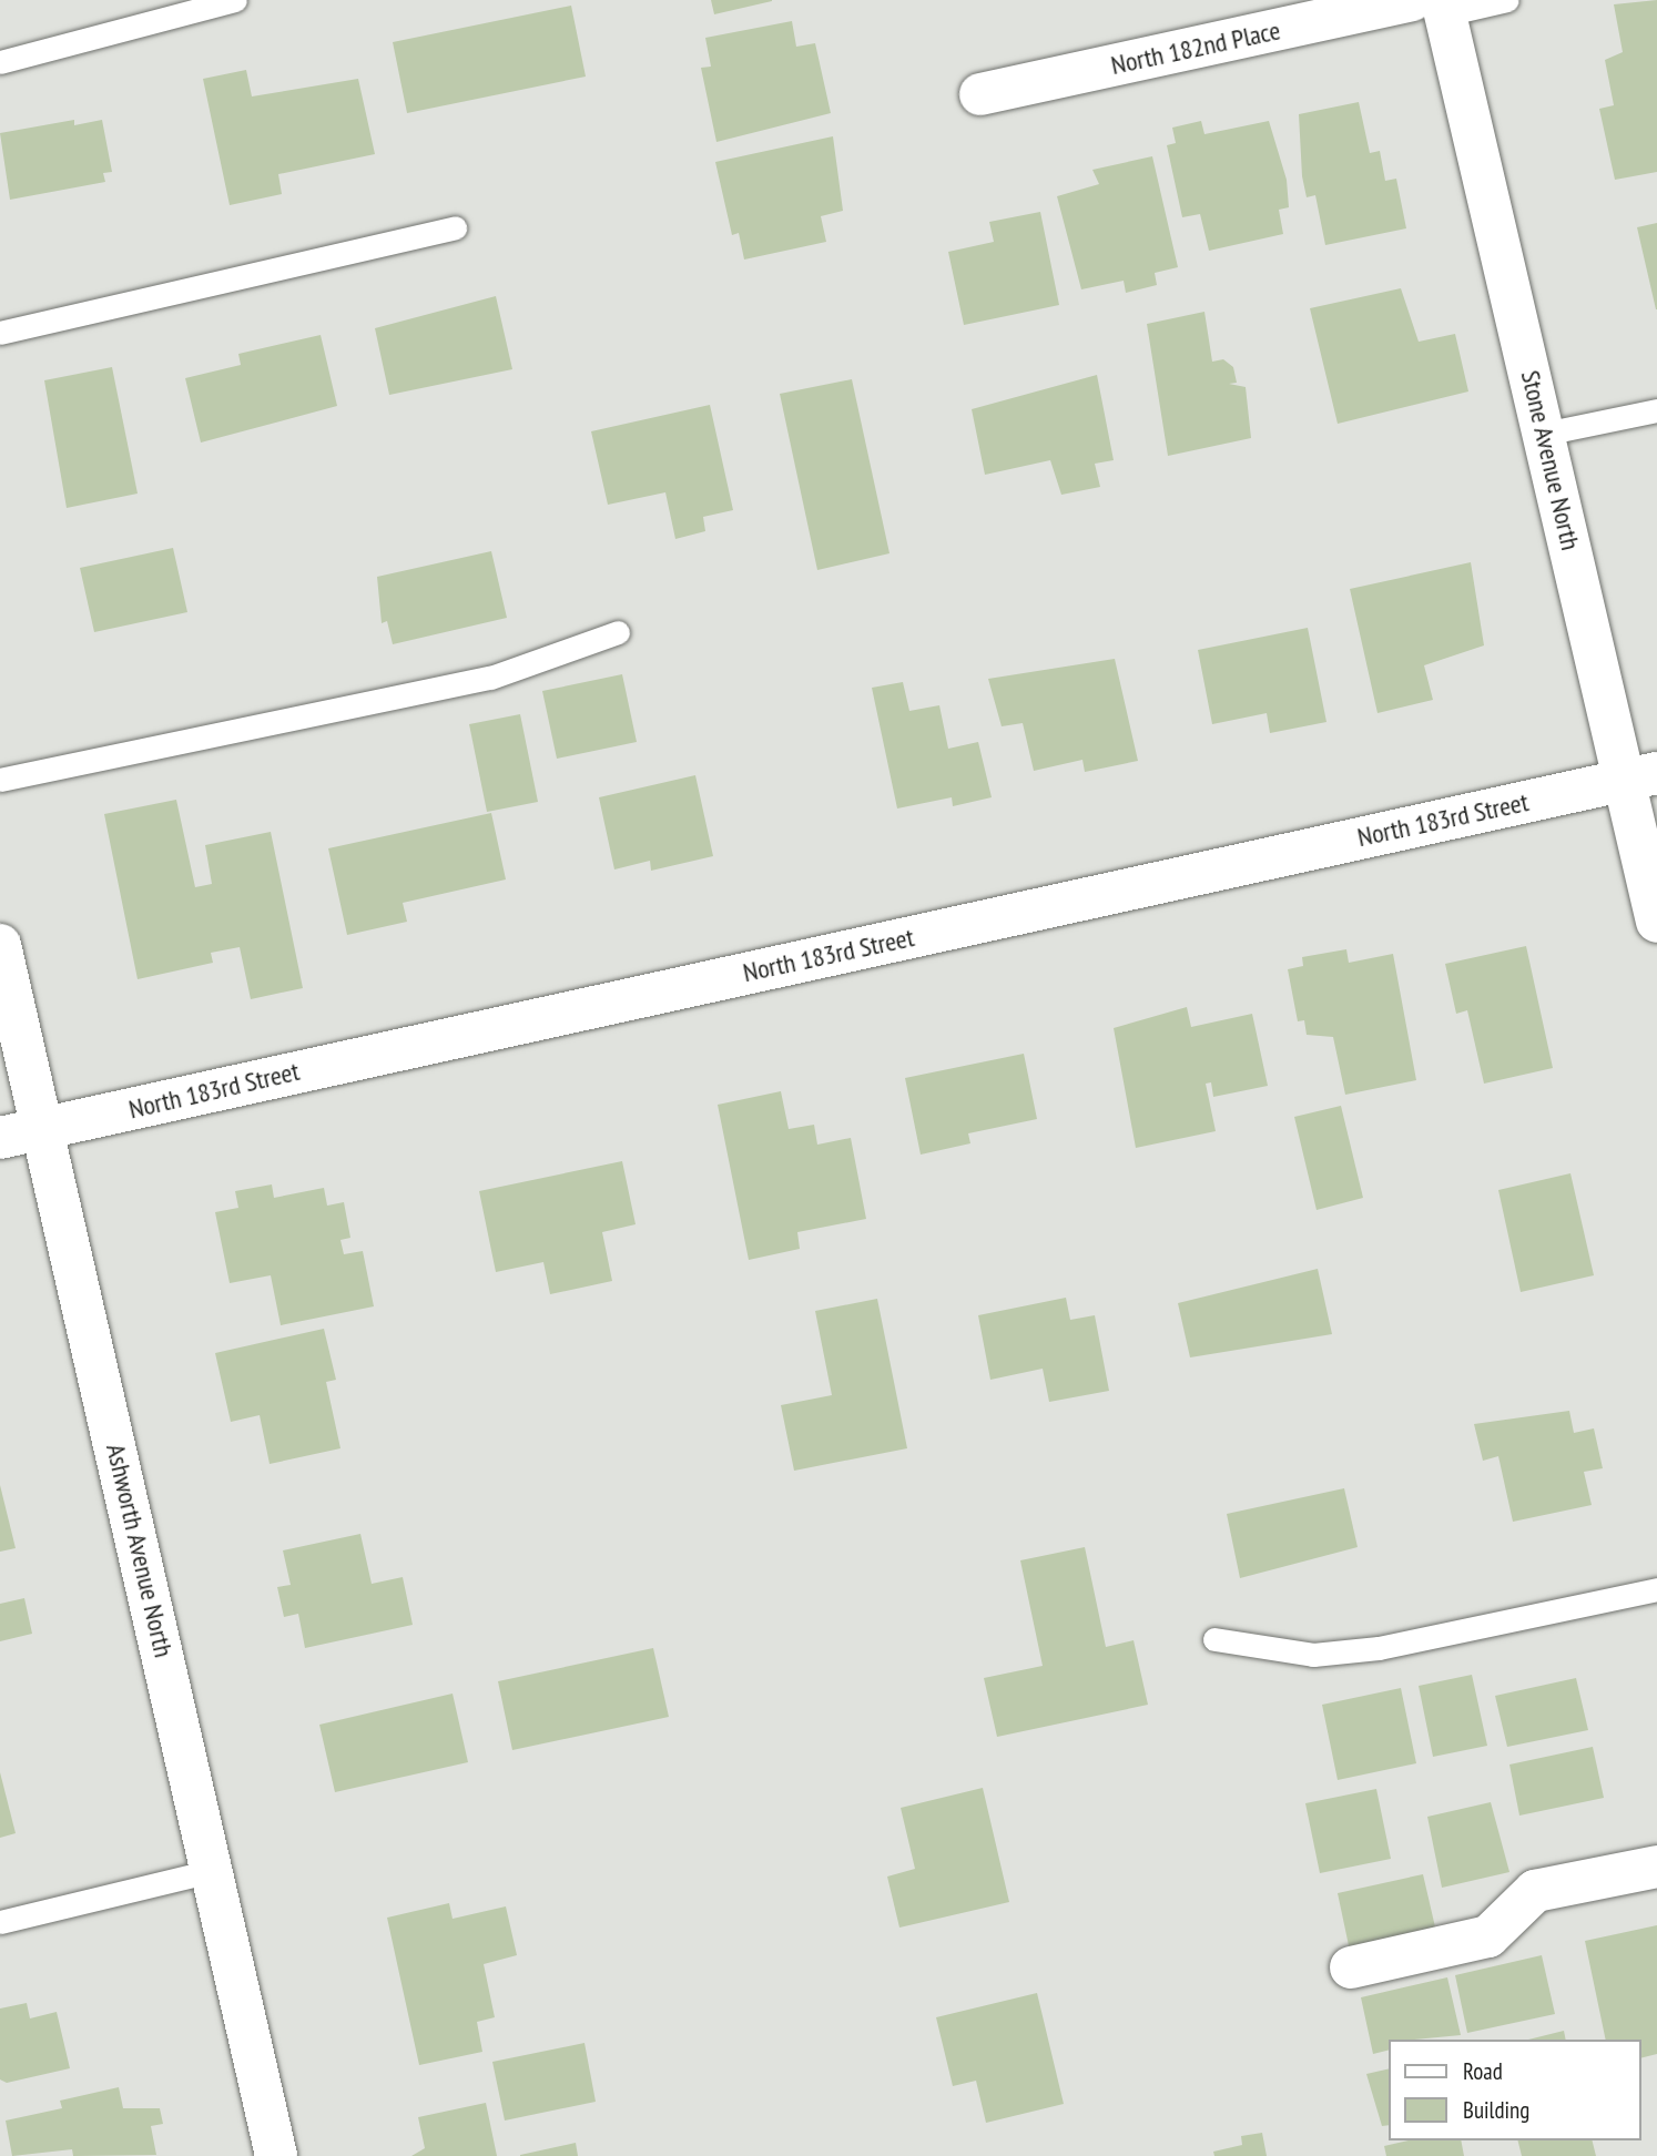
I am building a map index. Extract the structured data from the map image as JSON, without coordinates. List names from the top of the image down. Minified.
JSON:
{"streets":{"street":["North 182nd Place","Stone Avenue North","North 183rd Street","Ashworth Avenue North"]},"crossings":[["North 182nd Place","Stone Avenue North"],["Stone Avenue North","North 183rd Street"],["North 183rd Street","Ashworth Avenue North"]],"legend":["Road","Building"]}
